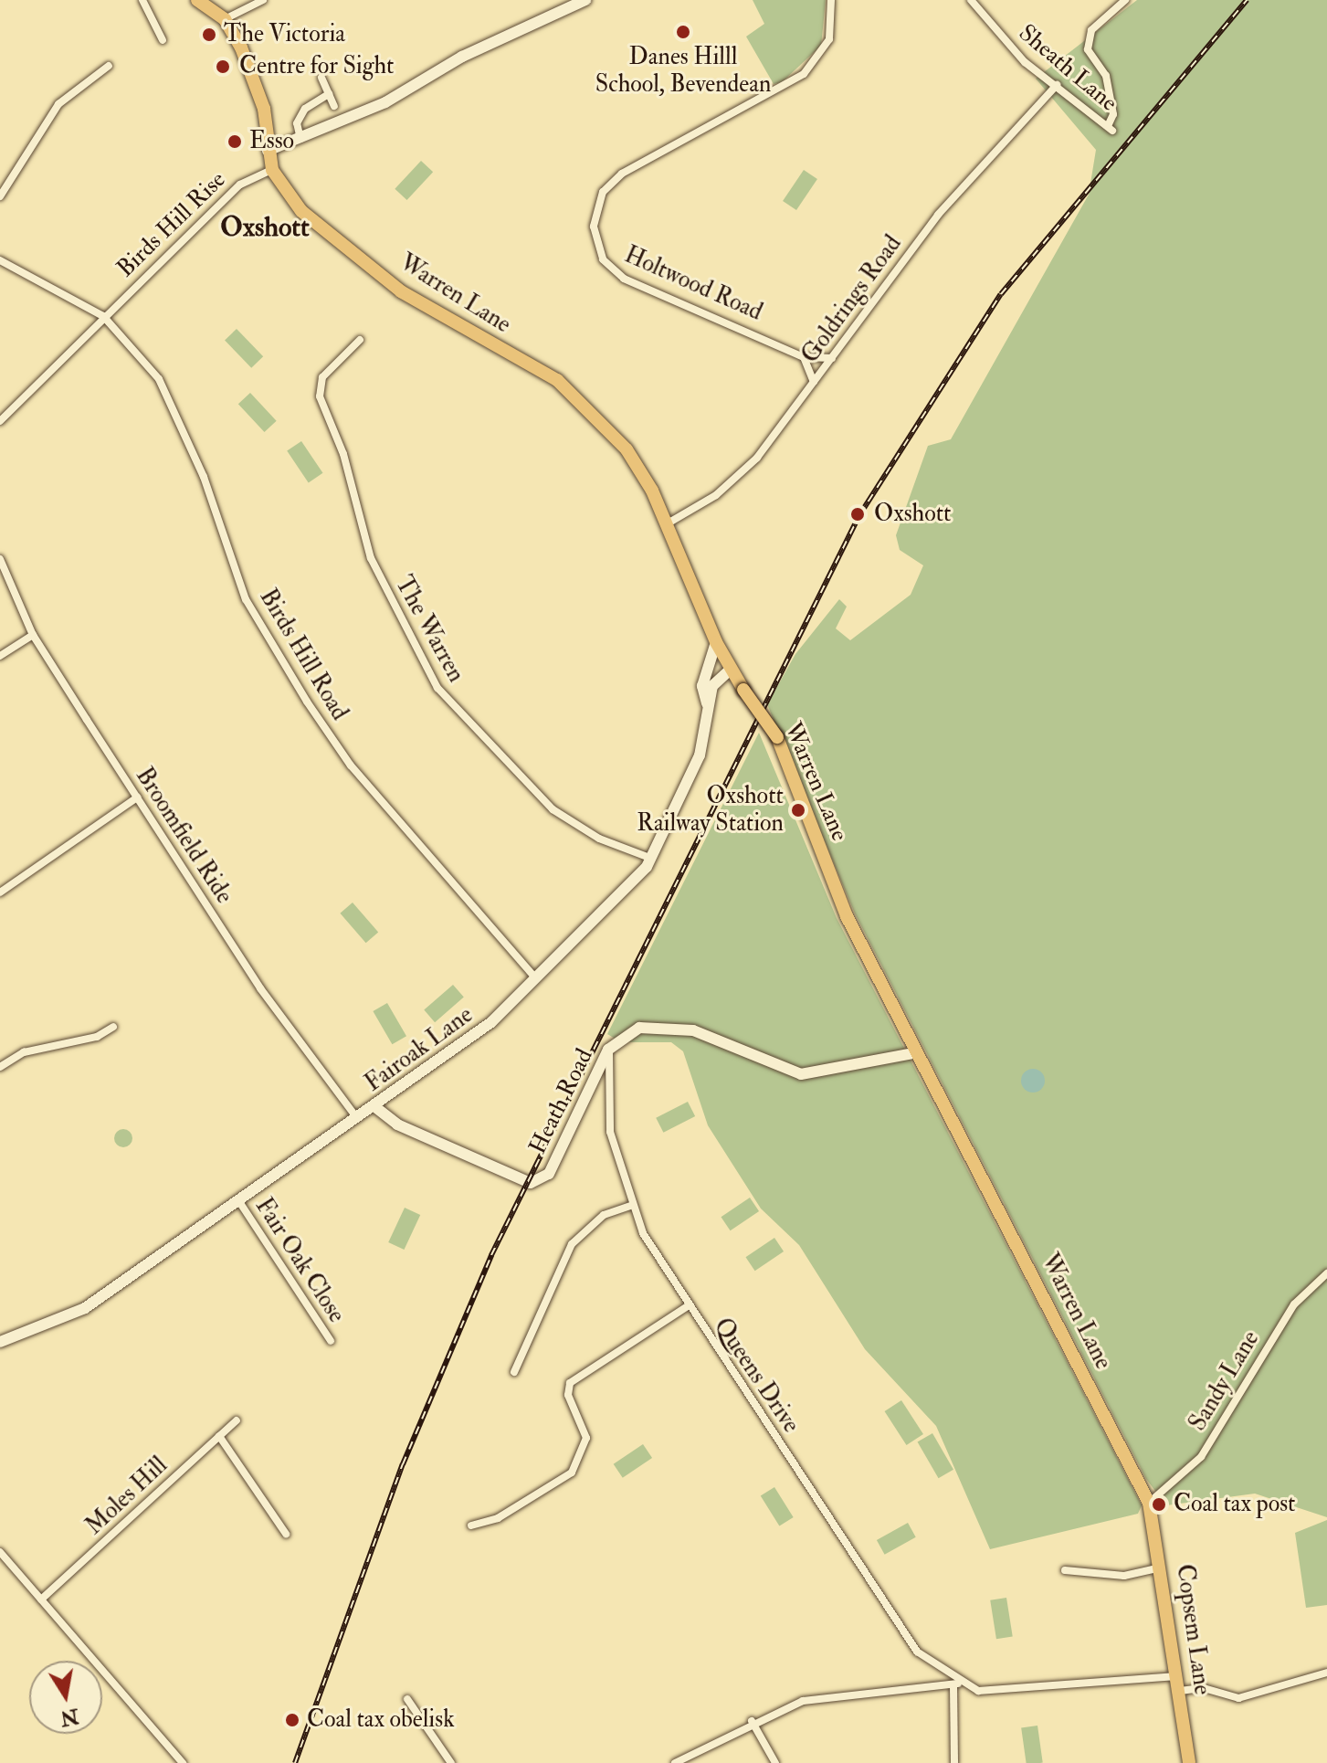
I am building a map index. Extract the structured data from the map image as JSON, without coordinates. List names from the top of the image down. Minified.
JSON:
{"streets":{"main road":["Warren Lane","Fairoak Lane","Heath Road","Copsem Lane"],"street":["Sheath Lane","Birds Hill Rise","Holtwood Road","Goldrings Road","The Warren","Birds Hill Road","Broomfield Ride","Fair Oak Close","Queens Drive","Sandy Lane","Moles Hill"]},"crossings":[["Sheath Lane","Goldrings Road"],["Birds Hill Rise","Warren Lane"],["Birds Hill Rise","Birds Hill Road"],["Holtwood Road","Goldrings Road"],["Warren Lane","Goldrings Road"],["Warren Lane","Fairoak Lane"],["Warren Lane","Heath Road"],["Warren Lane","Sandy Lane"],["Warren Lane","Copsem Lane"],["The Warren","Fairoak Lane"],["Birds Hill Road","Fairoak Lane"],["Broomfield Ride","Fairoak Lane"],["Fairoak Lane","Heath Road"],["Fairoak Lane","Fair Oak Close"],["Heath Road","Queens Drive"],["Sandy Lane","Copsem Lane"]],"districts":["Oxshott"],"places":["Danes Hilll School, Bevendean","The Victoria","Centre for Sight","Esso","Oxshott","Oxshott Railway Station","Coal tax post","Coal tax obelisk"],"north":"bottom"}
